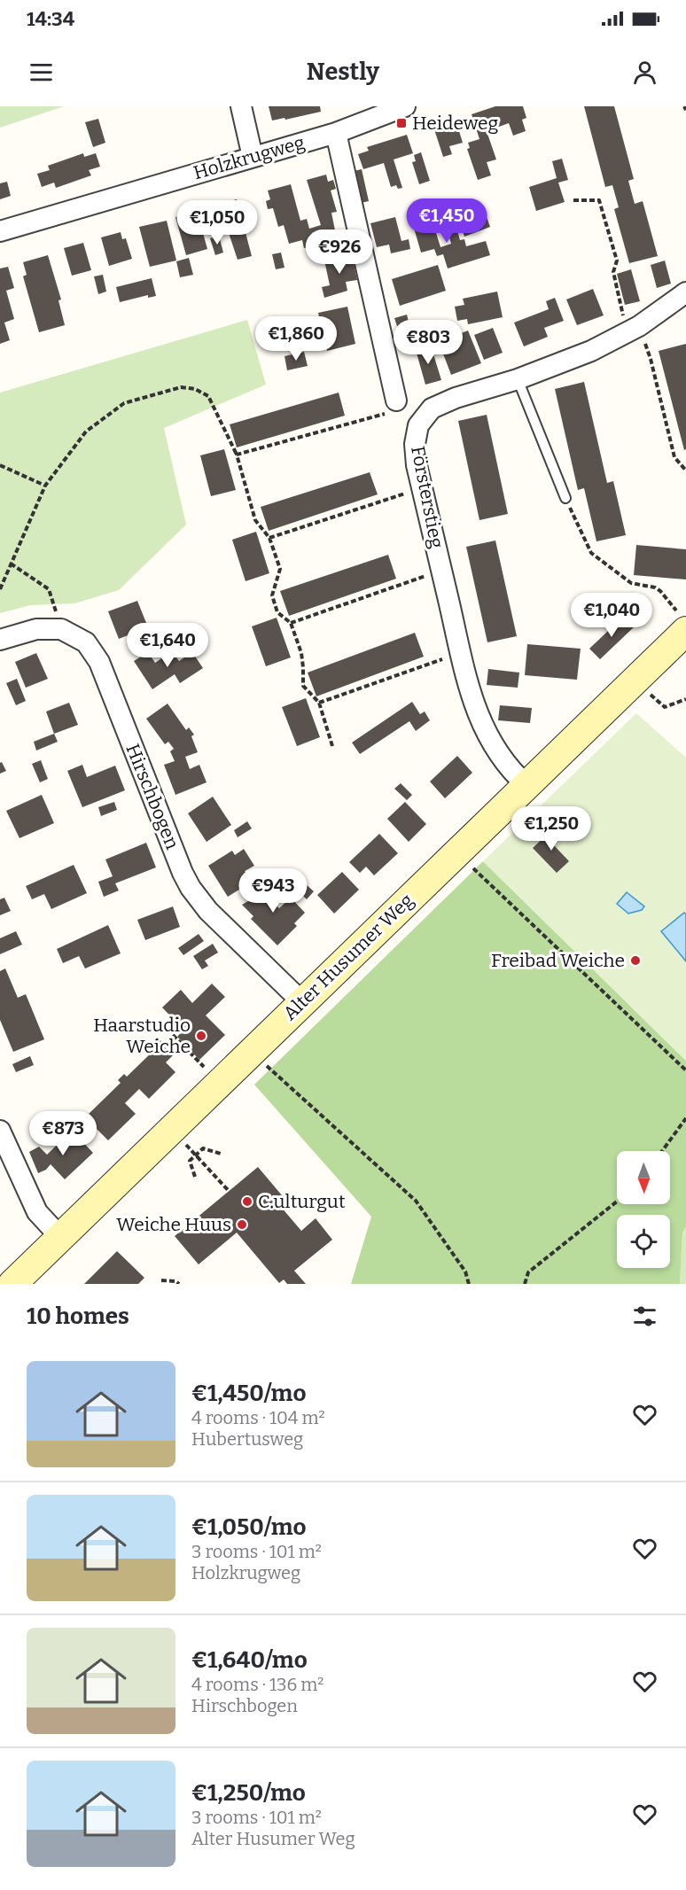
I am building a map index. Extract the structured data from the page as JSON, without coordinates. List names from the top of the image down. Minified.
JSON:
{"streets":{"street":["Holzkrugweg","Försterstieg","Hirschbogen","Alter Husumer Weg"]},"crossings":[["Försterstieg","Alter Husumer Weg"],["Hirschbogen","Alter Husumer Weg"]],"places":{"transit":["Heideweg"],"other":["Freibad Weiche","Haarstudio Weiche","C.ulturgut","Weiche Huus"]},"north":"bottom","page":{"status":"14:34","header":"Nestly","price":["€1,450","€1,050","€926","€1,860","€803","€1,040","€1,640","€1,250","€943","€873"],"heading":"10 homes","list":[{"name":"€1,450/mo","note":"4 rooms · 104 m² · Hubertusweg"},{"name":"€1,050/mo","note":"3 rooms · 101 m² · Holzkrugweg"},{"name":"€1,640/mo","note":"4 rooms · 136 m² · Hirschbogen"},{"name":"€1,250/mo","note":"3 rooms · 101 m² · Alter Husumer Weg"}]}}
